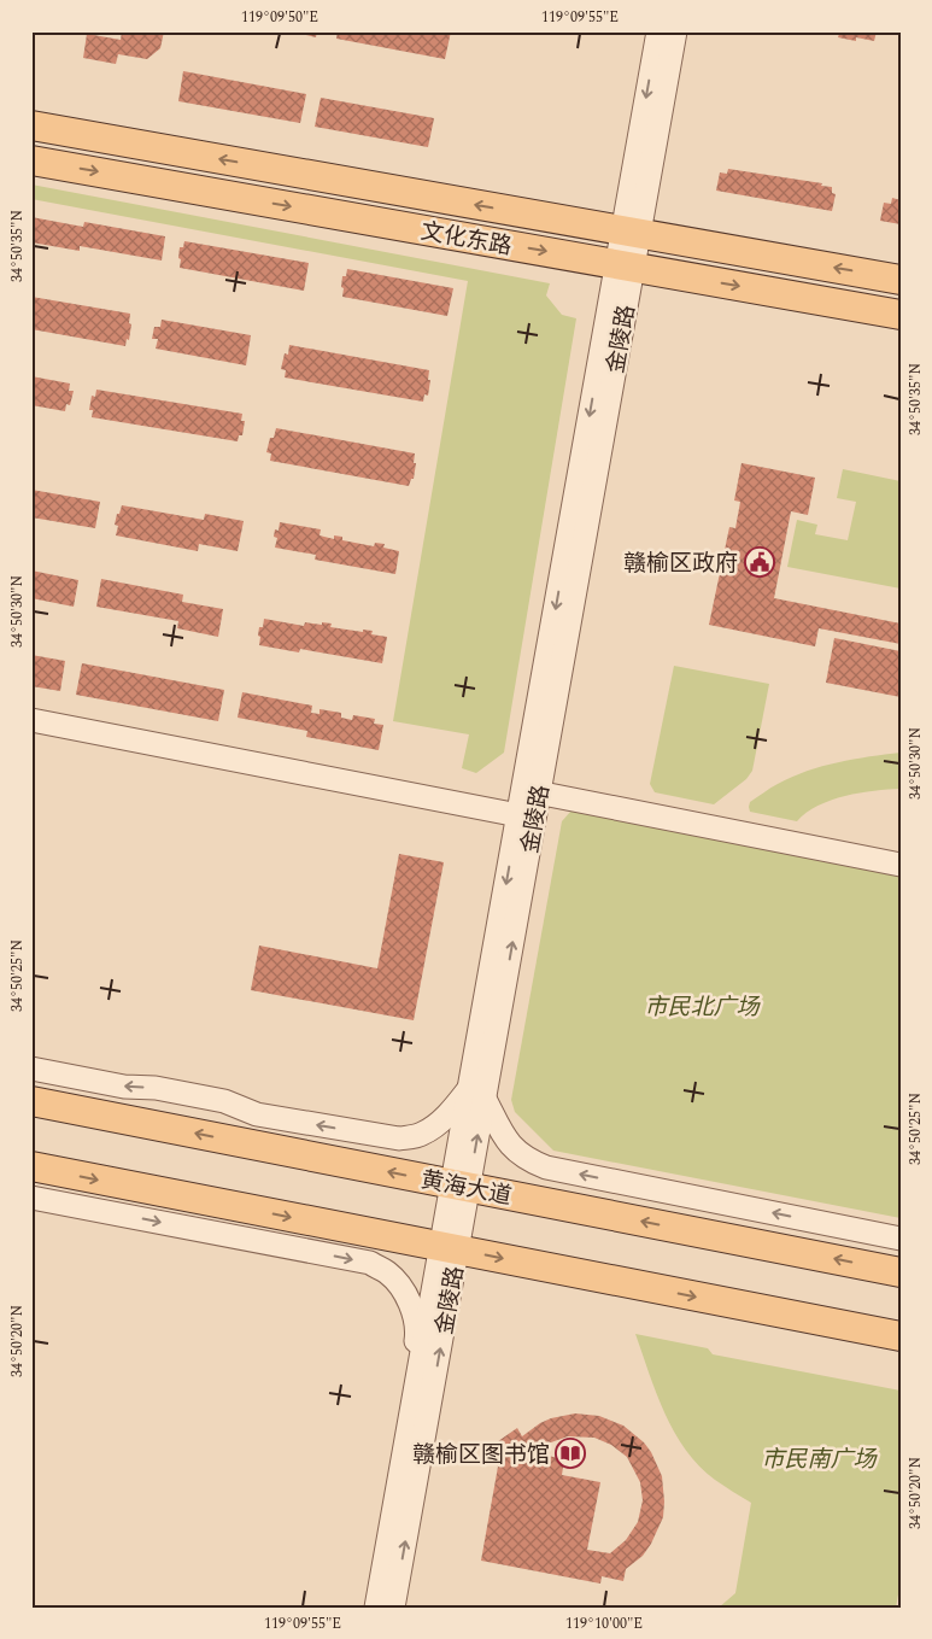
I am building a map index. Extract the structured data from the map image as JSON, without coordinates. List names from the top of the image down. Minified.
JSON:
{"streets":{"main road":["文化东路","黄海大道"],"street":["金陵路"]},"crossings":[["文化东路","金陵路"],["金陵路","黄海大道"]],"parks":["市民北广场","市民南广场"],"places":{"public building":["赣榆区政府"],"library":["赣榆区图书馆"]},"coordinates":["119°09'50\"E","119°09'55\"E","34°50'35\"N","34°50'30\"N","34°50'25\"N","34°50'20\"N","119°10'00\"E"]}
